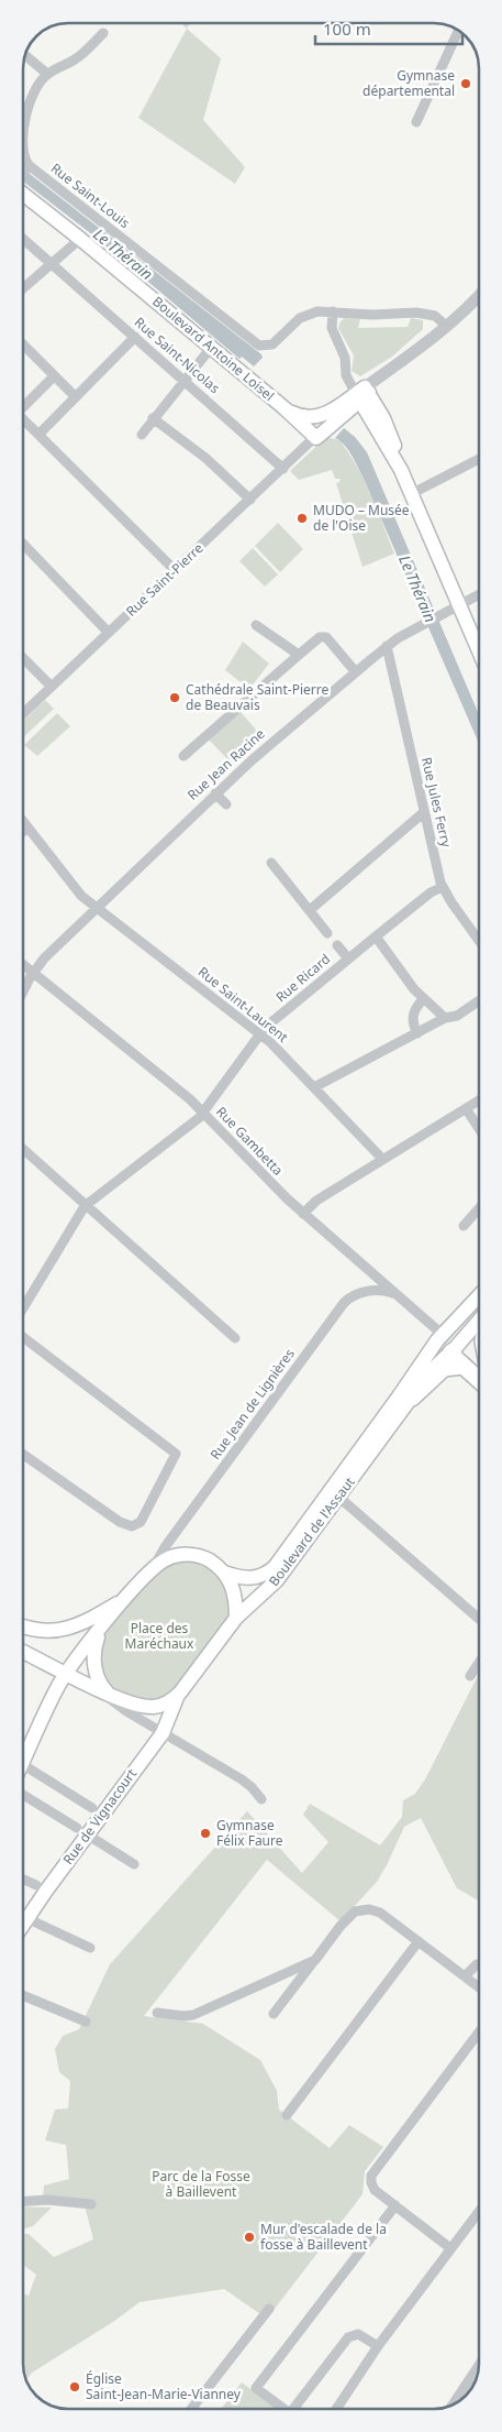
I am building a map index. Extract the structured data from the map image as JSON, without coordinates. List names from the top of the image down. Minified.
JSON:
{"streets":{"main road":["Boulevard Antoine Loisel","Rue Saint-Pierre","Boulevard de l'Assaut","Rue de Vignacourt"],"street":["Rue Saint-Louis","Rue Saint-Nicolas","Rue Jean Racine","Rue Jules Ferry","Rue Ricard","Rue Saint-Laurent","Rue Gambetta","Rue Jean de Lignières"]},"crossings":[["Boulevard Antoine Loisel","Rue Saint-Pierre"],["Rue Saint-Nicolas","Rue Saint-Pierre"],["Rue Jean Racine","Rue Jules Ferry"],["Rue Jean Racine","Rue Saint-Laurent"],["Rue Jean Racine","Rue Gambetta"],["Rue Jules Ferry","Rue Ricard"],["Rue Ricard","Rue Saint-Laurent"],["Rue Ricard","Rue Gambetta"],["Rue Gambetta","Rue Jean de Lignières"],["Rue Gambetta","Boulevard de l'Assaut"],["Rue Jean de Lignières","Boulevard de l'Assaut"],["Rue Jean de Lignières","Rue de Vignacourt"],["Boulevard de l'Assaut","Rue de Vignacourt"]],"water":["Le Thérain"],"parks":["Place des Maréchaux","Parc de la Fosse à Baillevent"],"places":["Gymnase départemental","MUDO – Musée de l'Oise","Cathédrale Saint-Pierre de Beauvais","Gymnase Félix Faure","Mur d'escalade de la fosse à Baillevent","Église Saint-Jean-Marie-Vianney"],"scale_bar":"100 m"}
